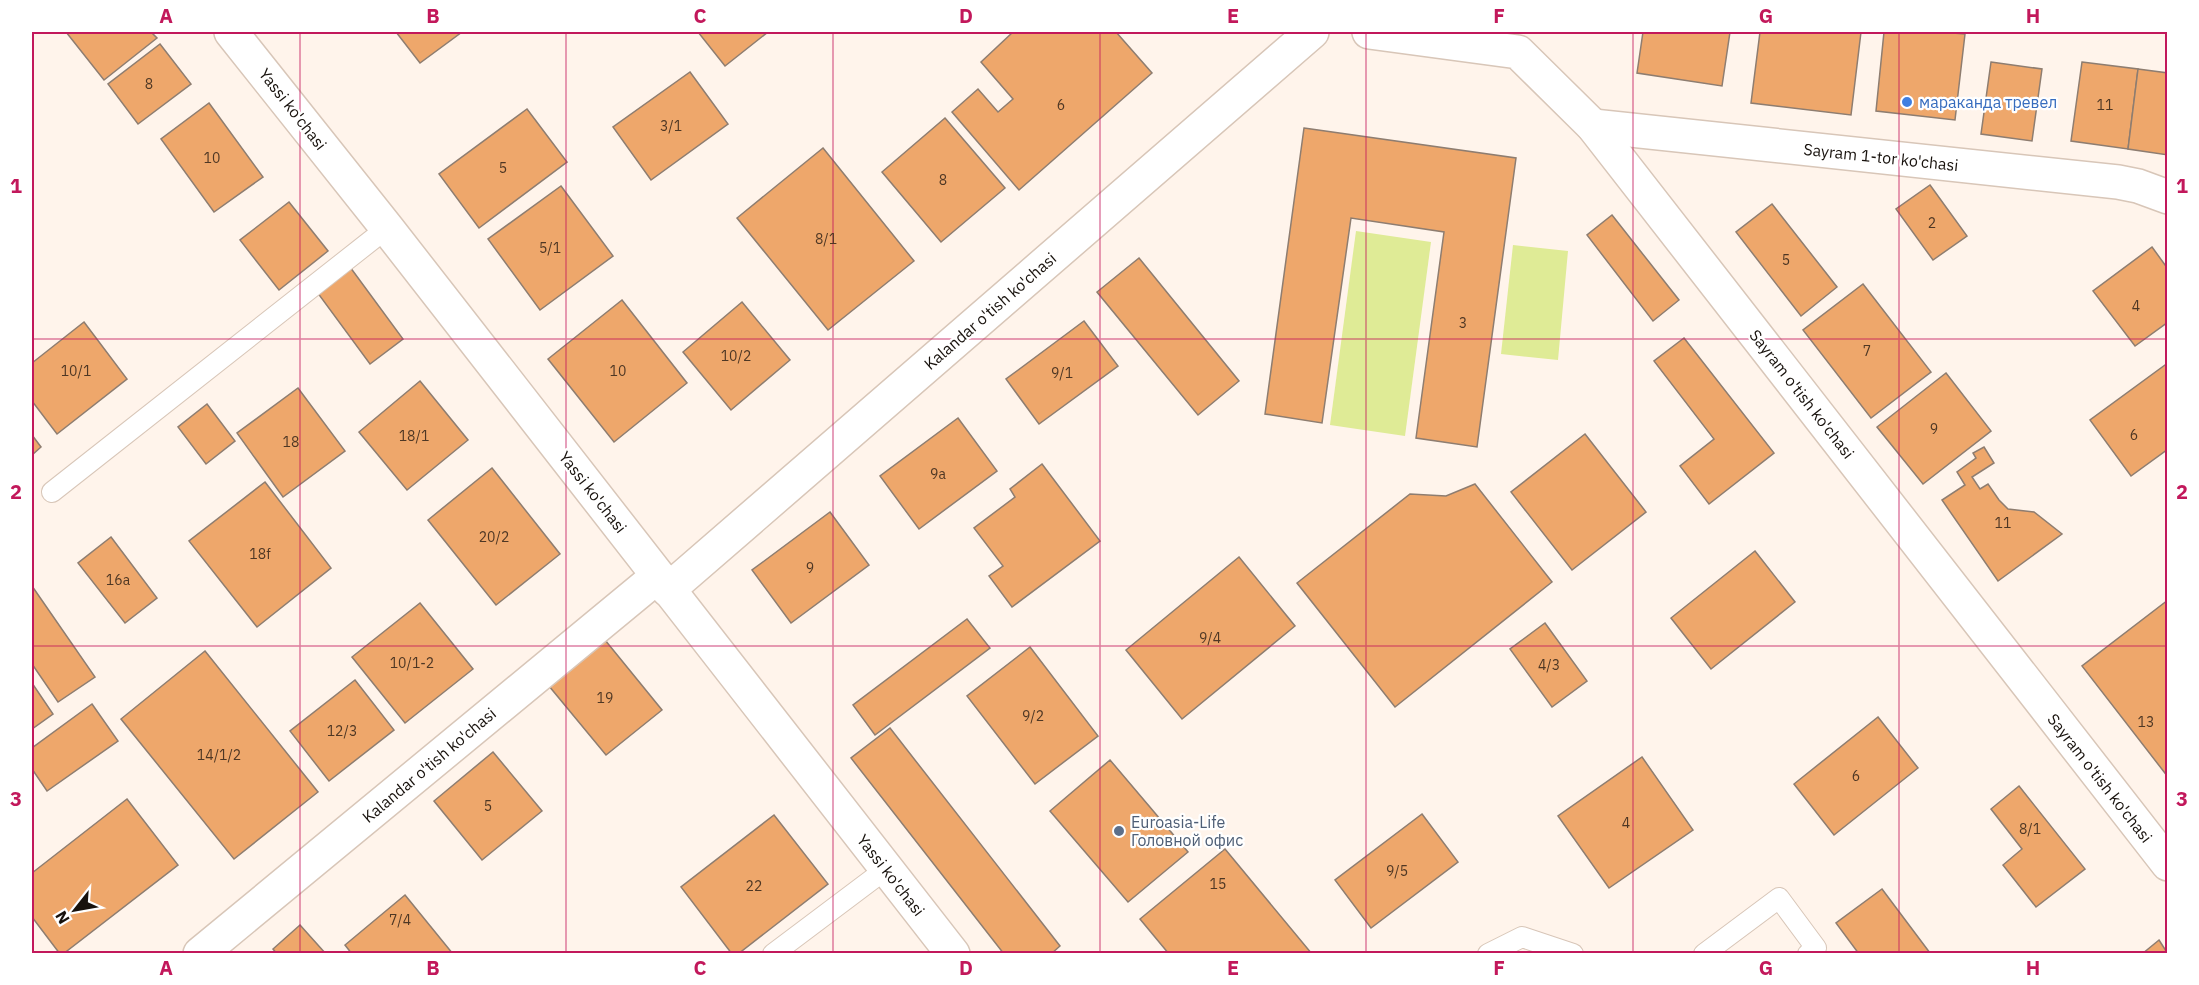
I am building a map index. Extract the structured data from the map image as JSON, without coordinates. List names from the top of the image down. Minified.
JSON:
{"streets":{"street":["Yassi ko'chasi","Sayram 1-tor ko'chasi","Kalandar o'tish ko'chasi","Sayram o'tish ko'chasi"]},"crossings":[["Yassi ko'chasi","Kalandar o'tish ko'chasi"],["Sayram 1-tor ko'chasi","Sayram o'tish ko'chasi"]],"places":["мараканда тревел","Euroasia-Life Головной офис"],"house_numbers":["8","6","11","3/1","10","5","8","2","8/1","5/1","5","4","3","7","10/2","10/1","10","9/1","9","6","18/1","18","9а","11","20/2","18f","9","16a","9/4","10/1-2","4/3","19","9/2","13","12/3","14/1/2","6","5","4","8/1","9/5","15","22","7/4"],"north":"bottom left","grid":{"columns":["A","B","C","D","E","F","G","H"],"rows":["1","2","3"]}}
